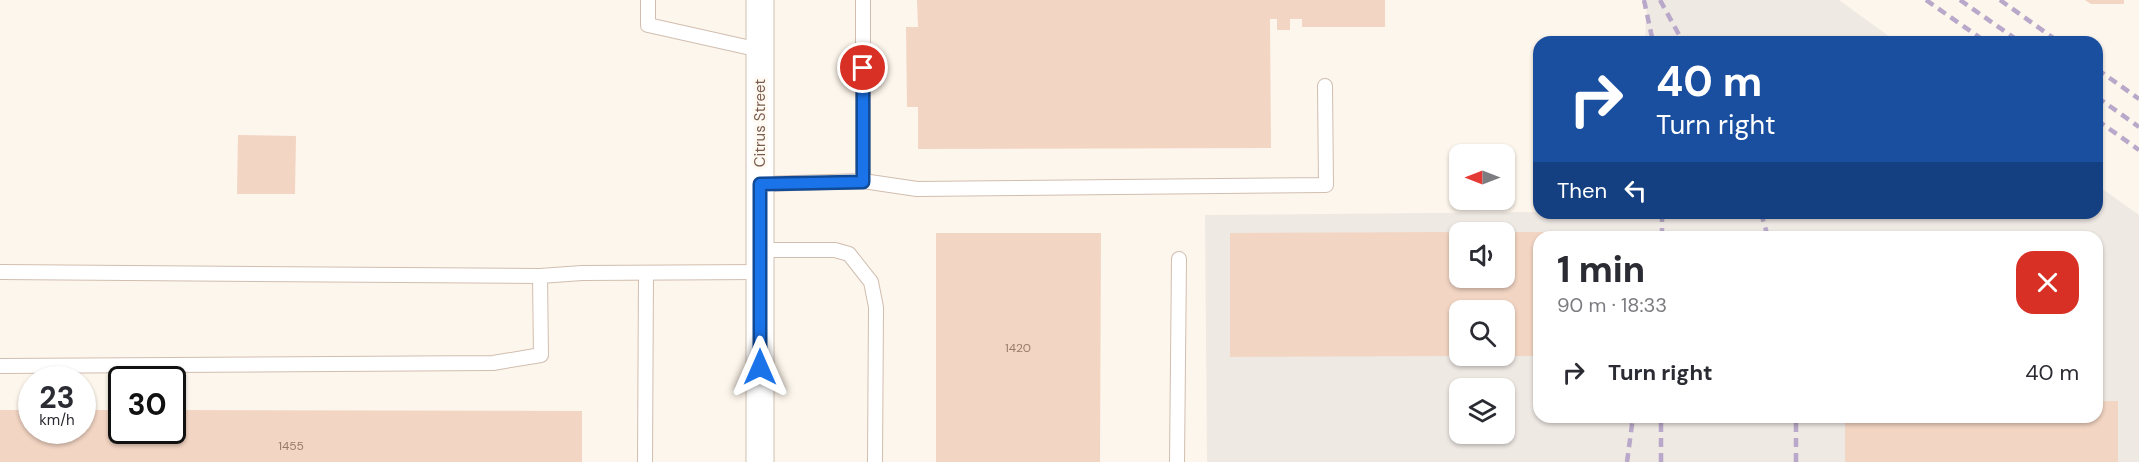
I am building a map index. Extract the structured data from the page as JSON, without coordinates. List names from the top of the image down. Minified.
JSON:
{"streets":{"street":["Citrus Street"]},"house_numbers":["1420","1455"],"north":"left","page":{"turn":["40 m","Turn right"],"then":"Then","heading":["1 min","90 m · 18:33"],"list":[{"name":"Turn right","value":"40 m"}],"speed":"23 km/h","limit":"30"}}
